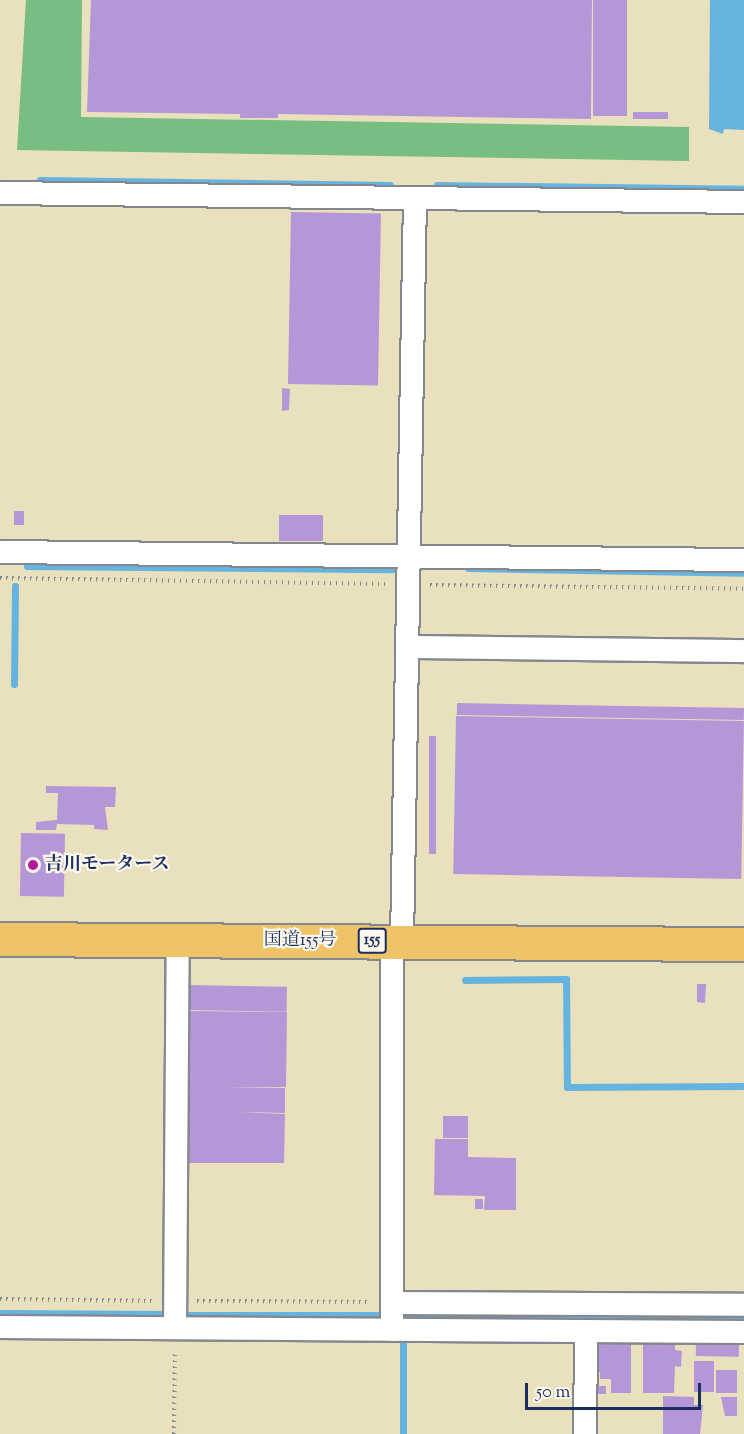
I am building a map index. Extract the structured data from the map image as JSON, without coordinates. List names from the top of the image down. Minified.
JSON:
{"streets":{"highway":["国道155号","155"]},"places":["吉川モータース"],"scale_bar":"50 m"}
